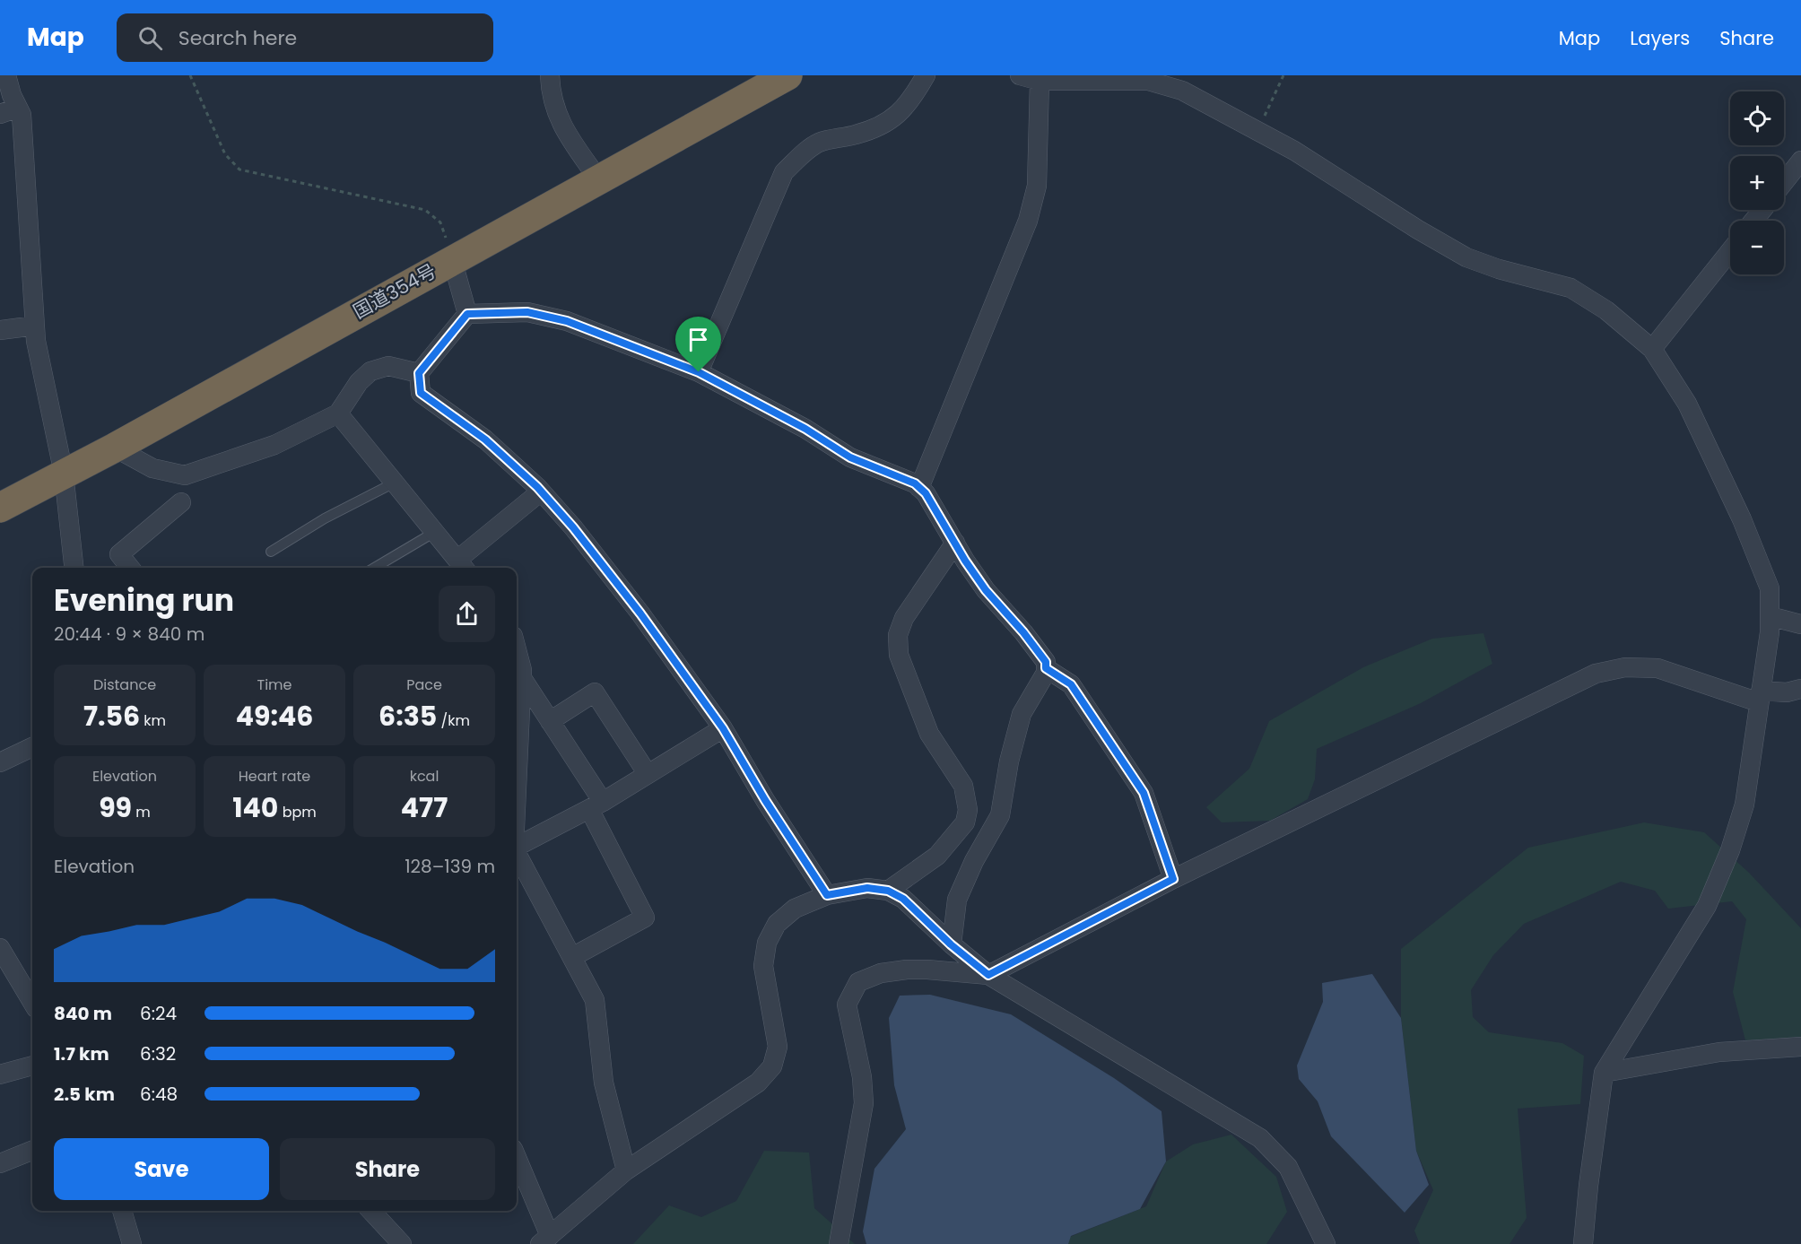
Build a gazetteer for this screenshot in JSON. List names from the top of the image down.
{
  "streets": {
    "highway": ["国道354号"]
  },
  "page": {
    "header": "Map",
    "search": "Search here",
    "nav": ["Map", "Layers", "Share"],
    "map_buttons": ["+", "−"],
    "heading": ["Evening run", "20:44 · 9 × 840 m"],
    "stats": [
      ["Distance", "7.56 km"],
      ["Time", "49:46"],
      ["Pace", "6:35 /km"],
      ["Elevation", "99 m"],
      ["Heart rate", "140 bpm"],
      ["kcal", "477"]
    ],
    "chart": ["Elevation", "128–139 m"],
    "list": [
      {
        "name": "840 m",
        "note": "6:24"
      },
      {
        "name": "1.7 km",
        "note": "6:32"
      },
      {
        "name": "2.5 km",
        "note": "6:48"
      }
    ],
    "buttons": ["Save", "Share"]
  }
}
